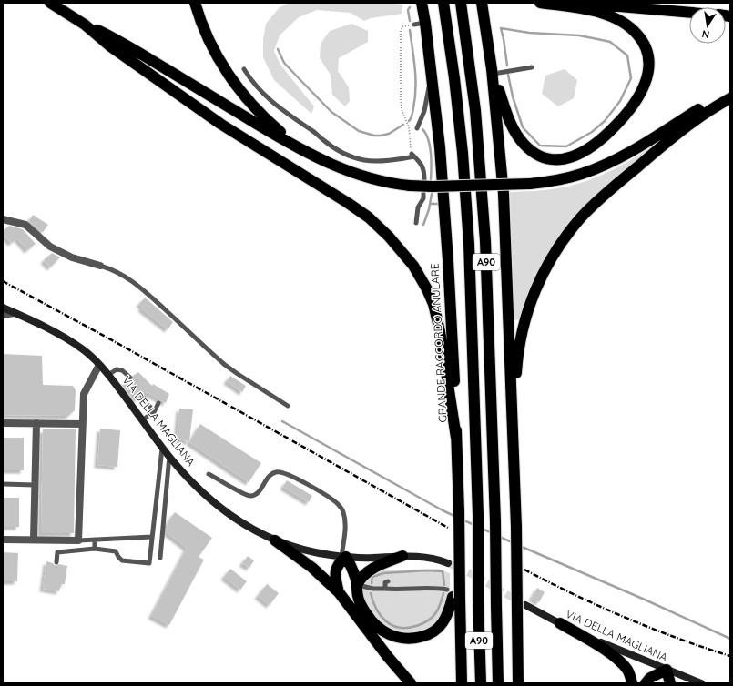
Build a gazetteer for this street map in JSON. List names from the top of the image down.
{
  "streets": {
    "highway": ["A90", "GRANDE RACCORDO ANULARE"],
    "main road": ["VIA DELLA MAGLIANA"]
  },
  "north": "bottom"
}
